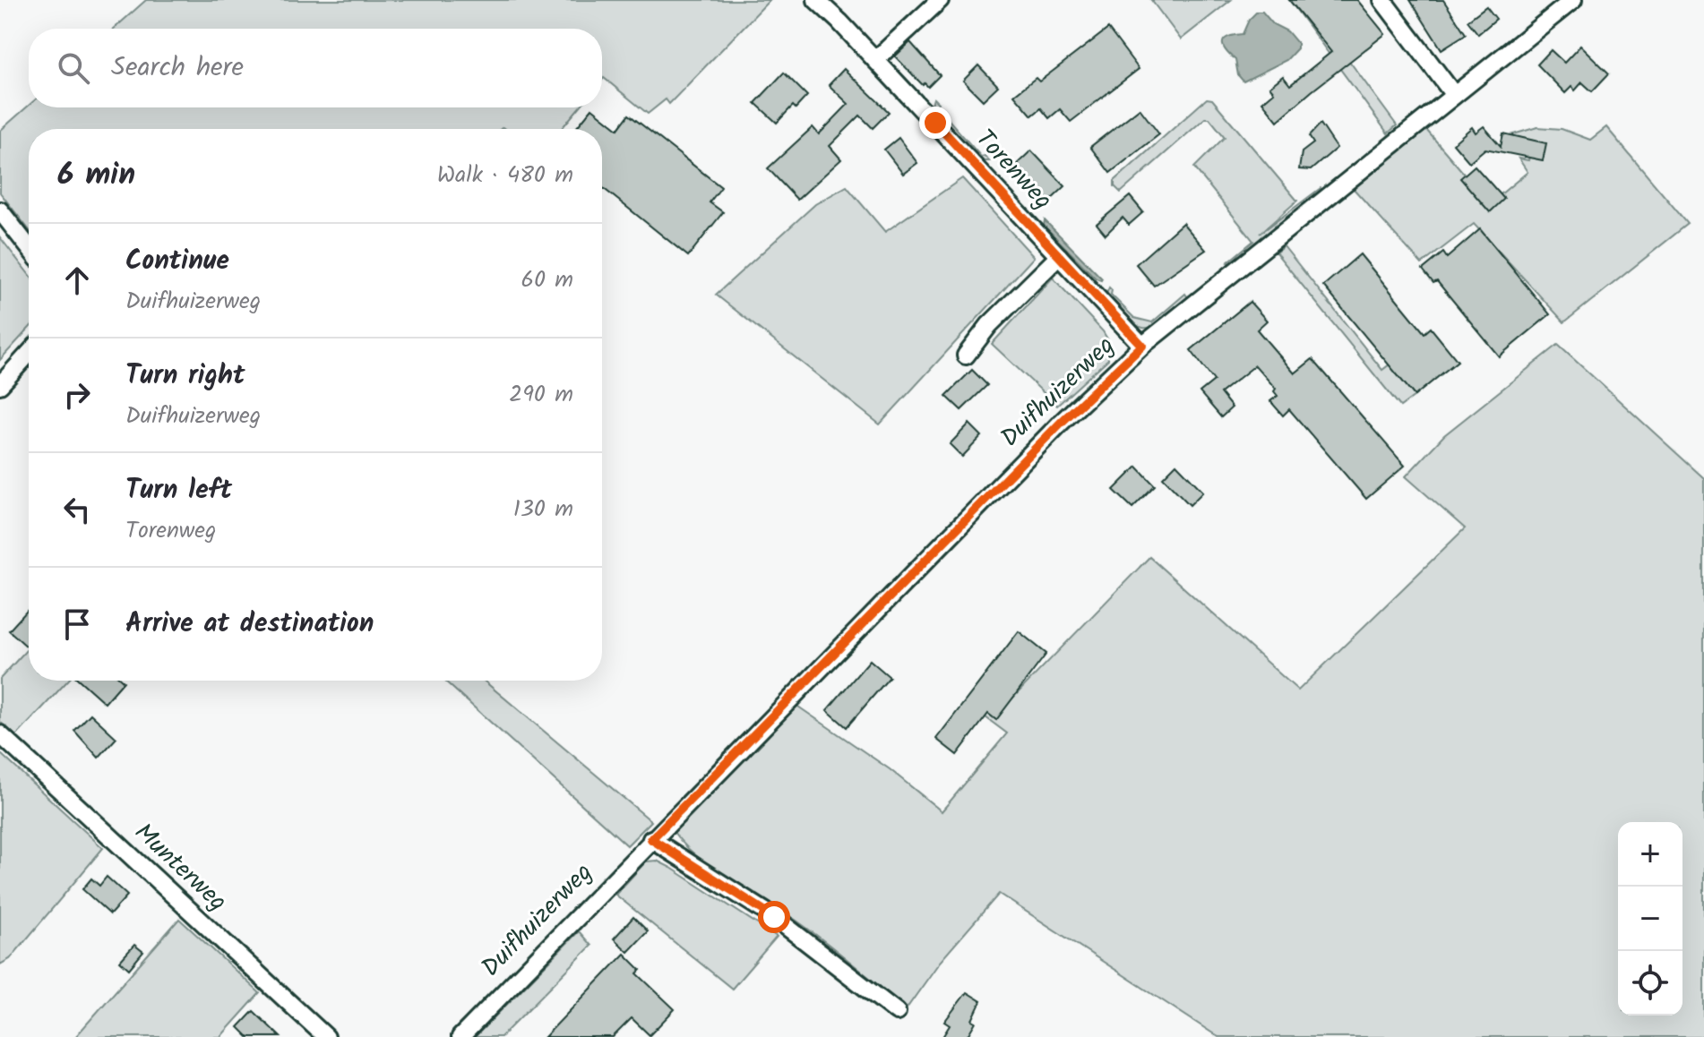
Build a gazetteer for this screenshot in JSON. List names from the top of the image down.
{
  "streets": {
    "street": ["Torenweg", "Duifhuizerweg", "Munterweg"]
  },
  "crossings": [
    ["Torenweg", "Duifhuizerweg"]
  ],
  "page": {
    "search": "Search here",
    "heading": ["6 min", "Walk · 480 m"],
    "list": [
      ["Continue", "Duifhuizerweg", "60 m"],
      ["Turn right", "Duifhuizerweg", "290 m"],
      ["Turn left", "Torenweg", "130 m"],
      "Arrive at destination"
    ],
    "map_buttons": ["+", "−"]
  }
}
